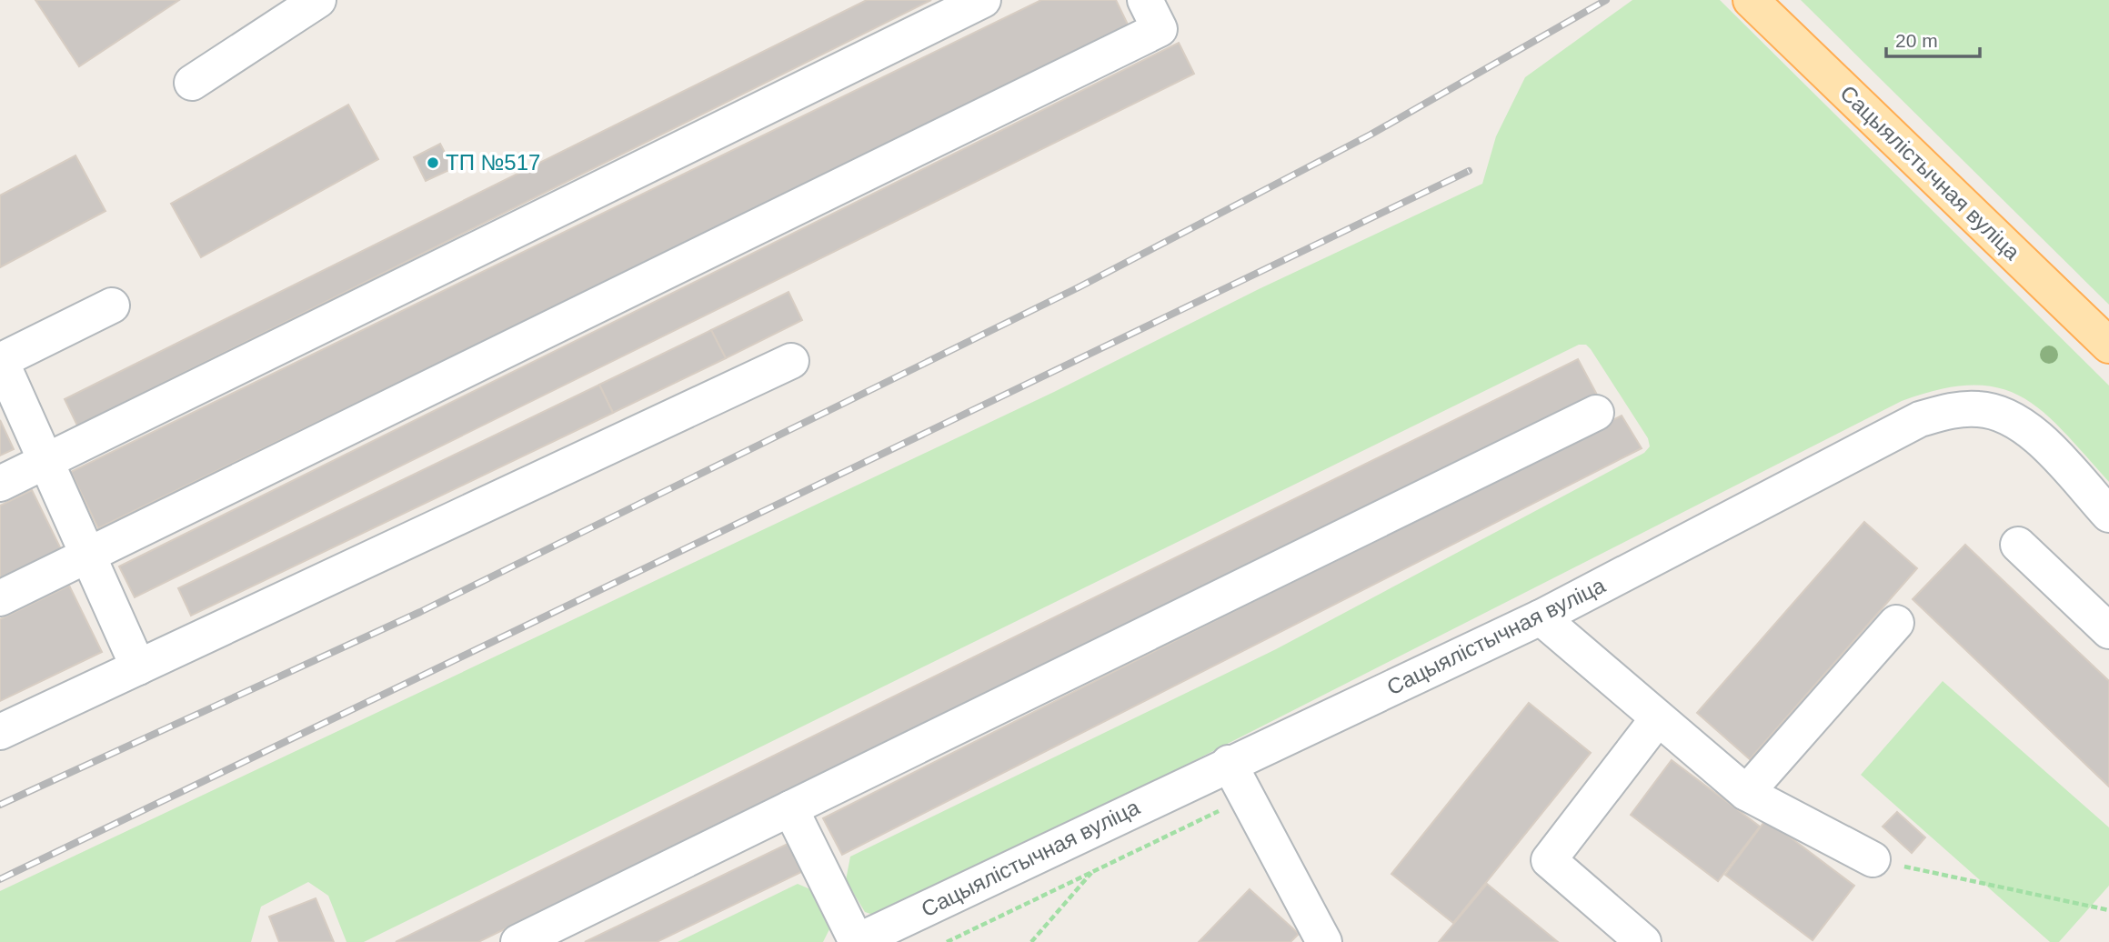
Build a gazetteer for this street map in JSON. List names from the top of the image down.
{
  "streets": {
    "main road": ["Сацыялістычная вуліца"]
  },
  "places": ["ТП №517"],
  "scale_bar": "20 m"
}
